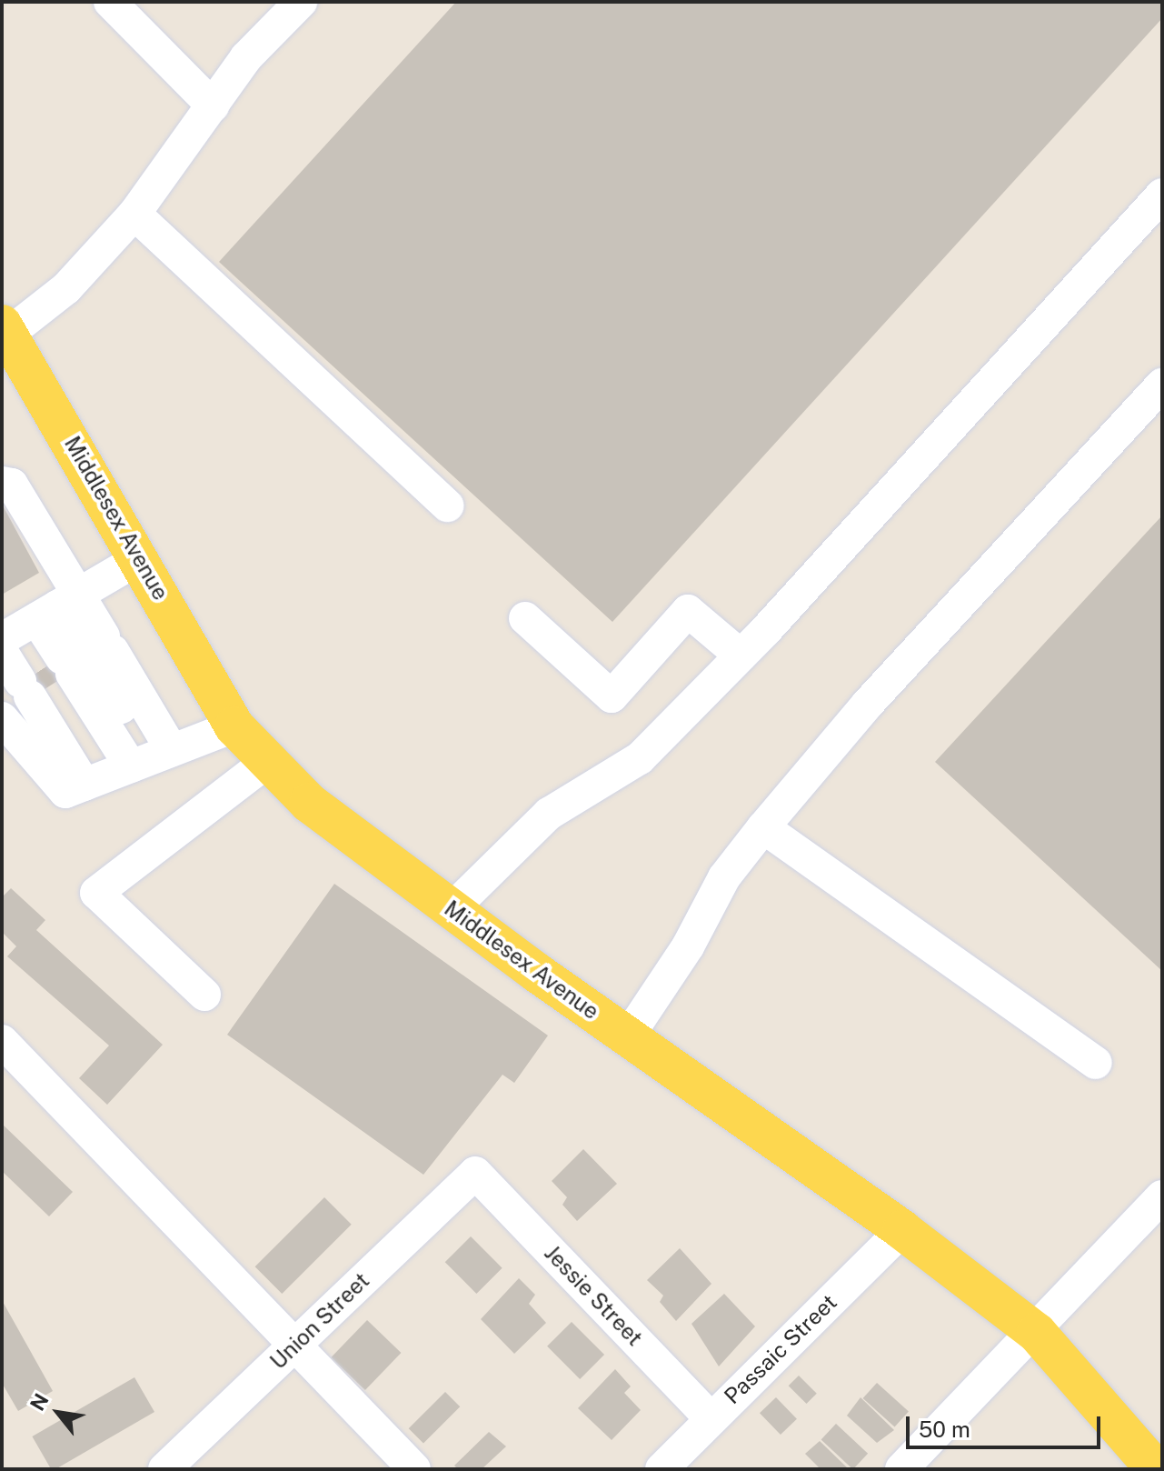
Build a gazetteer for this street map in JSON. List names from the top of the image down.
{
  "streets": {
    "main road": ["Middlesex Avenue"],
    "street": ["Jessie Street", "Union Street", "Passaic Street"]
  },
  "crossings": [
    ["Middlesex Avenue", "Passaic Street"],
    ["Jessie Street", "Union Street"],
    ["Jessie Street", "Passaic Street"]
  ],
  "scale_bar": "50 m",
  "north": "top left"
}
